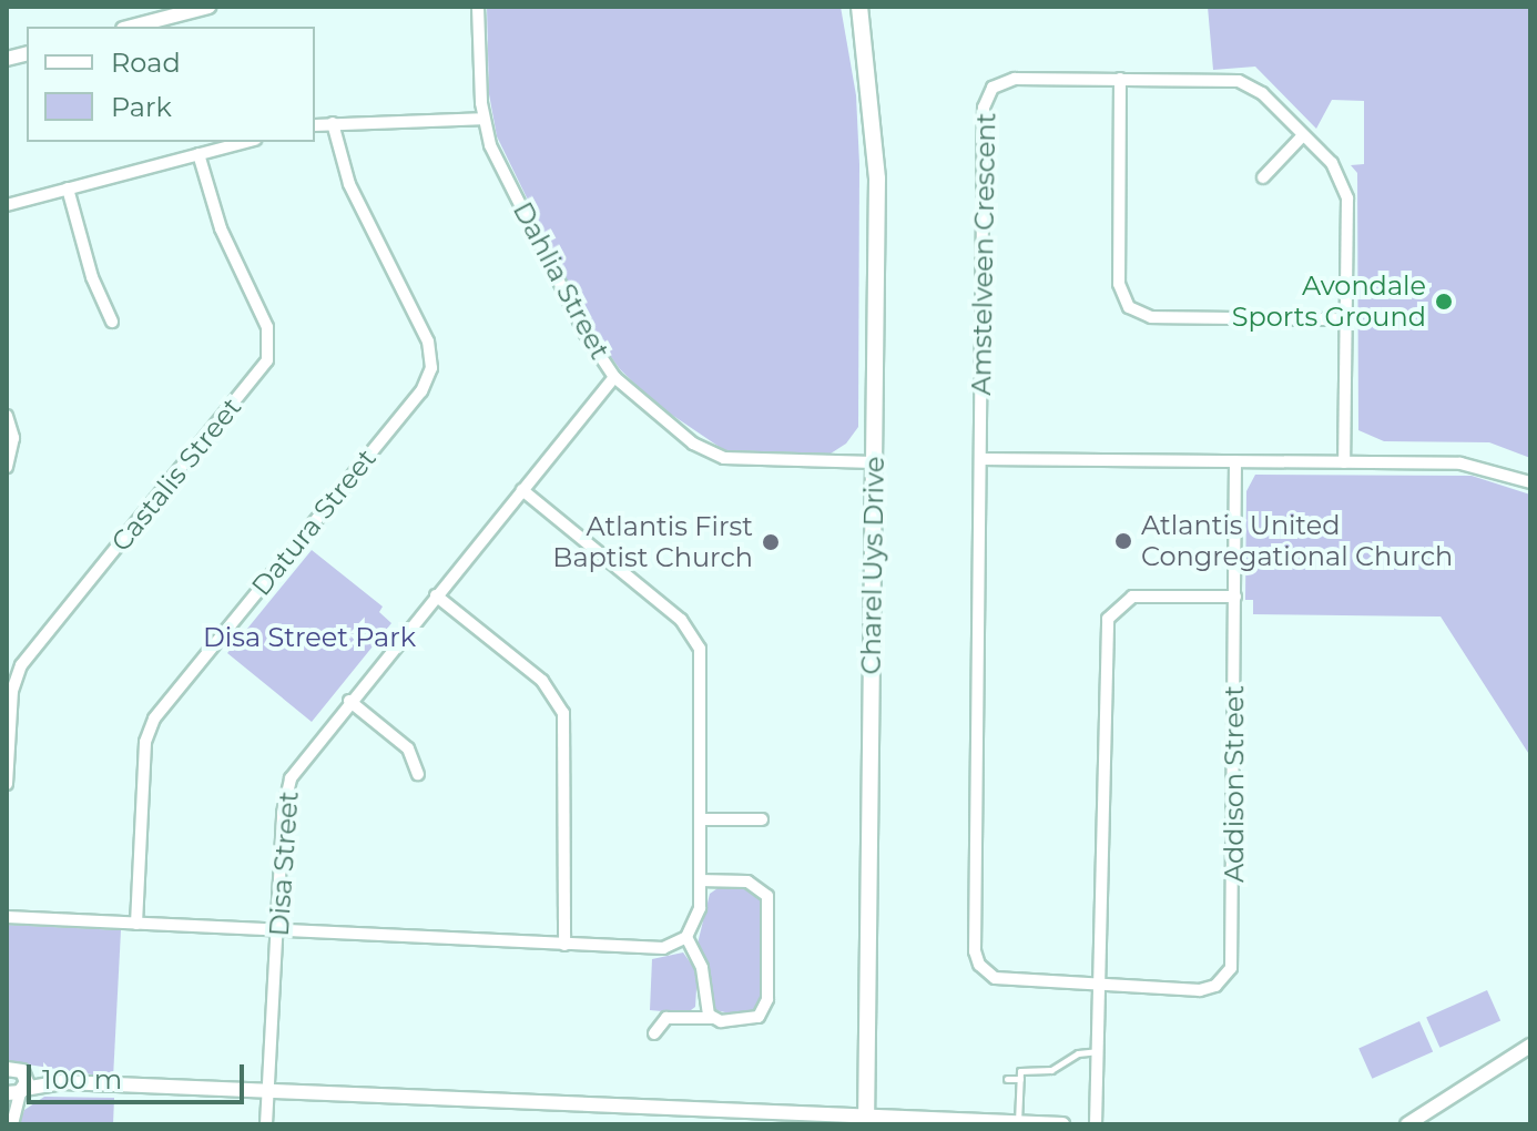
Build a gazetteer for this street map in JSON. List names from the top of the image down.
{
  "streets": {
    "main road": ["Charel Uys Drive"],
    "street": [
      "Amstelveen Crescent",
      "Dahlia Street",
      "Castalis Street",
      "Datura Street",
      "Addison Street",
      "Disa Street"
    ]
  },
  "crossings": [
    ["Dahlia Street", "Charel Uys Drive"],
    ["Dahlia Street", "Disa Street"]
  ],
  "parks": ["Disa Street Park"],
  "places": ["Avondale Sports Ground", "Atlantis United Congregational Church", "Atlantis First Baptist Church"],
  "legend": ["Road", "Park"],
  "scale_bar": "100 m"
}
